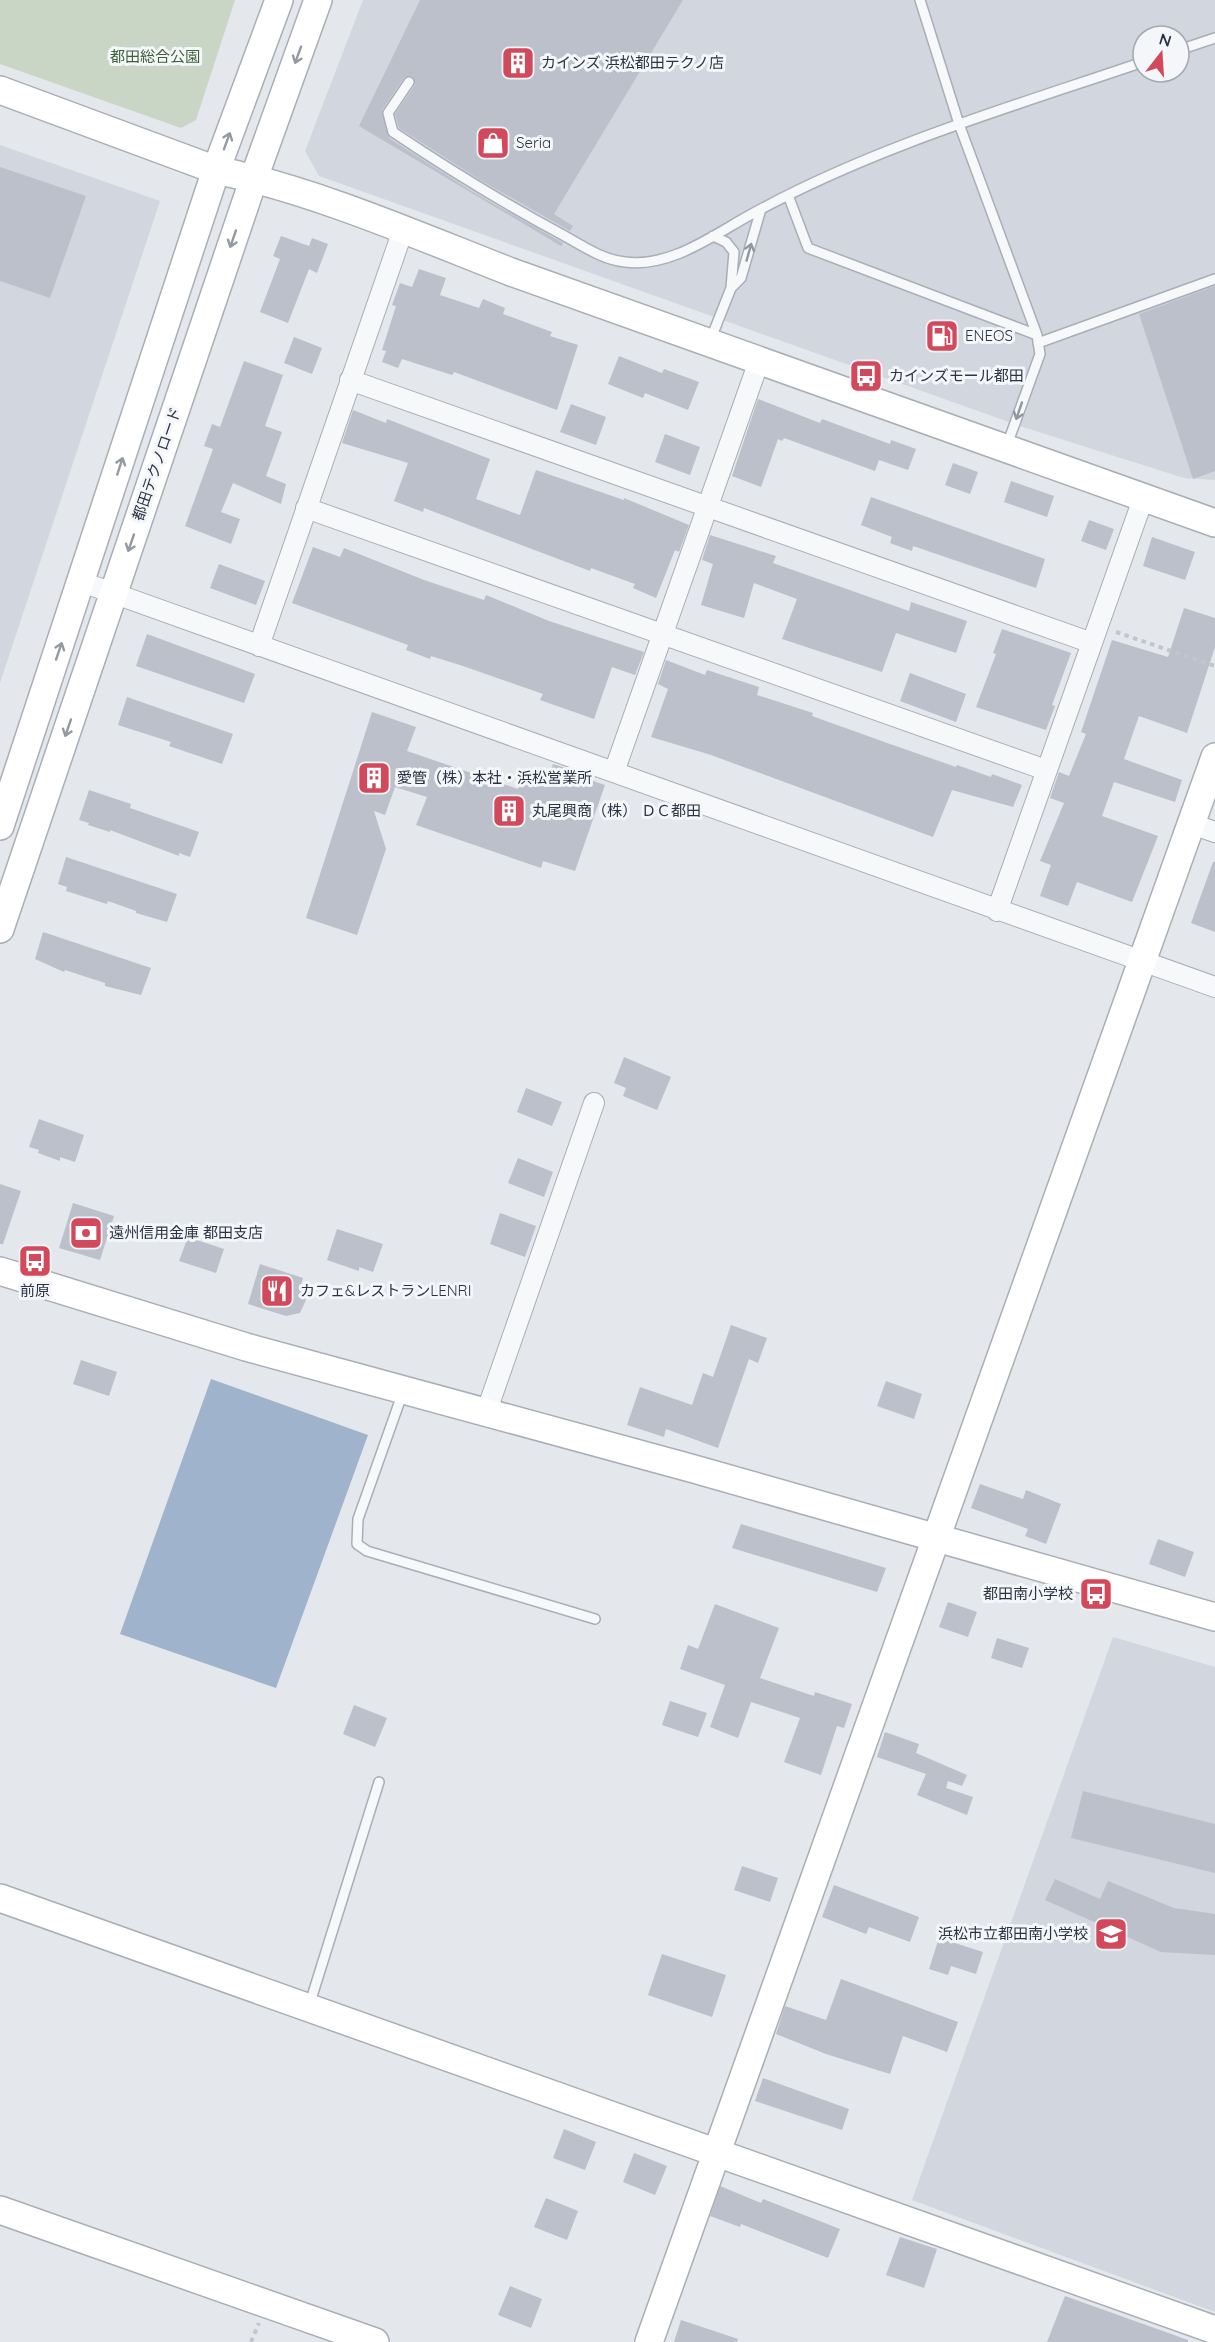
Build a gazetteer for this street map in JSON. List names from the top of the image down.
{
  "streets": {
    "street": ["都田テクノロード"]
  },
  "parks": ["都田総合公園"],
  "places": {
    "building": ["カインズ 浜松都田テクノ店", "愛管（株）本社・浜松営業所", "丸尾興商（株） ＤＣ都田"],
    "shop": ["Seria"],
    "fuel station": ["ENEOS"],
    "bus stop": ["カインズモール都田", "前原", "都田南小学校"],
    "bank": ["遠州信用金庫 都田支店"],
    "restaurant": ["カフェ&レストランLENRI"],
    "school or university": ["浜松市立都田南小学校"]
  },
  "north": "top"
}
